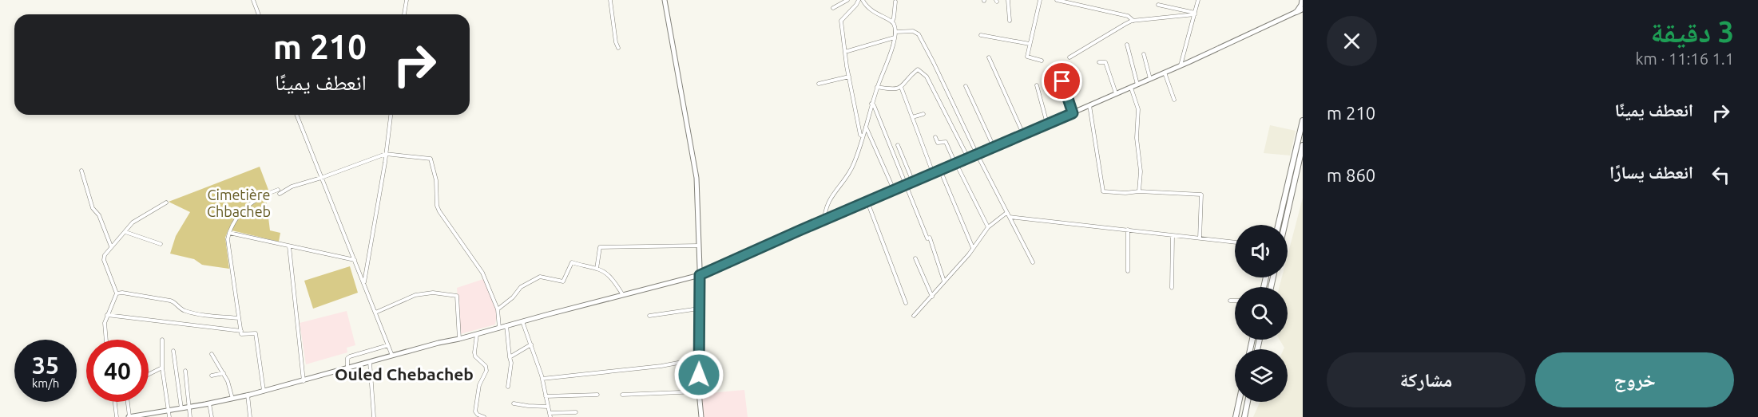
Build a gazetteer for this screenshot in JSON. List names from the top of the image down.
{
  "districts": ["Ouled Chebacheb"],
  "parks": ["Cimetière Chbacheb"],
  "page": {
    "heading": ["3 دقيقة", "1.1 km · 11:16"],
    "turn": ["210 m", "انعطف يمينًا"],
    "list": [
      {
        "name": "انعطف يمينًا",
        "value": "210 m"
      },
      {
        "name": "انعطف يسارًا",
        "value": "860 m"
      }
    ],
    "speed": "35 km/h",
    "limit": "40",
    "buttons": ["خروج", "مشاركة"]
  }
}
